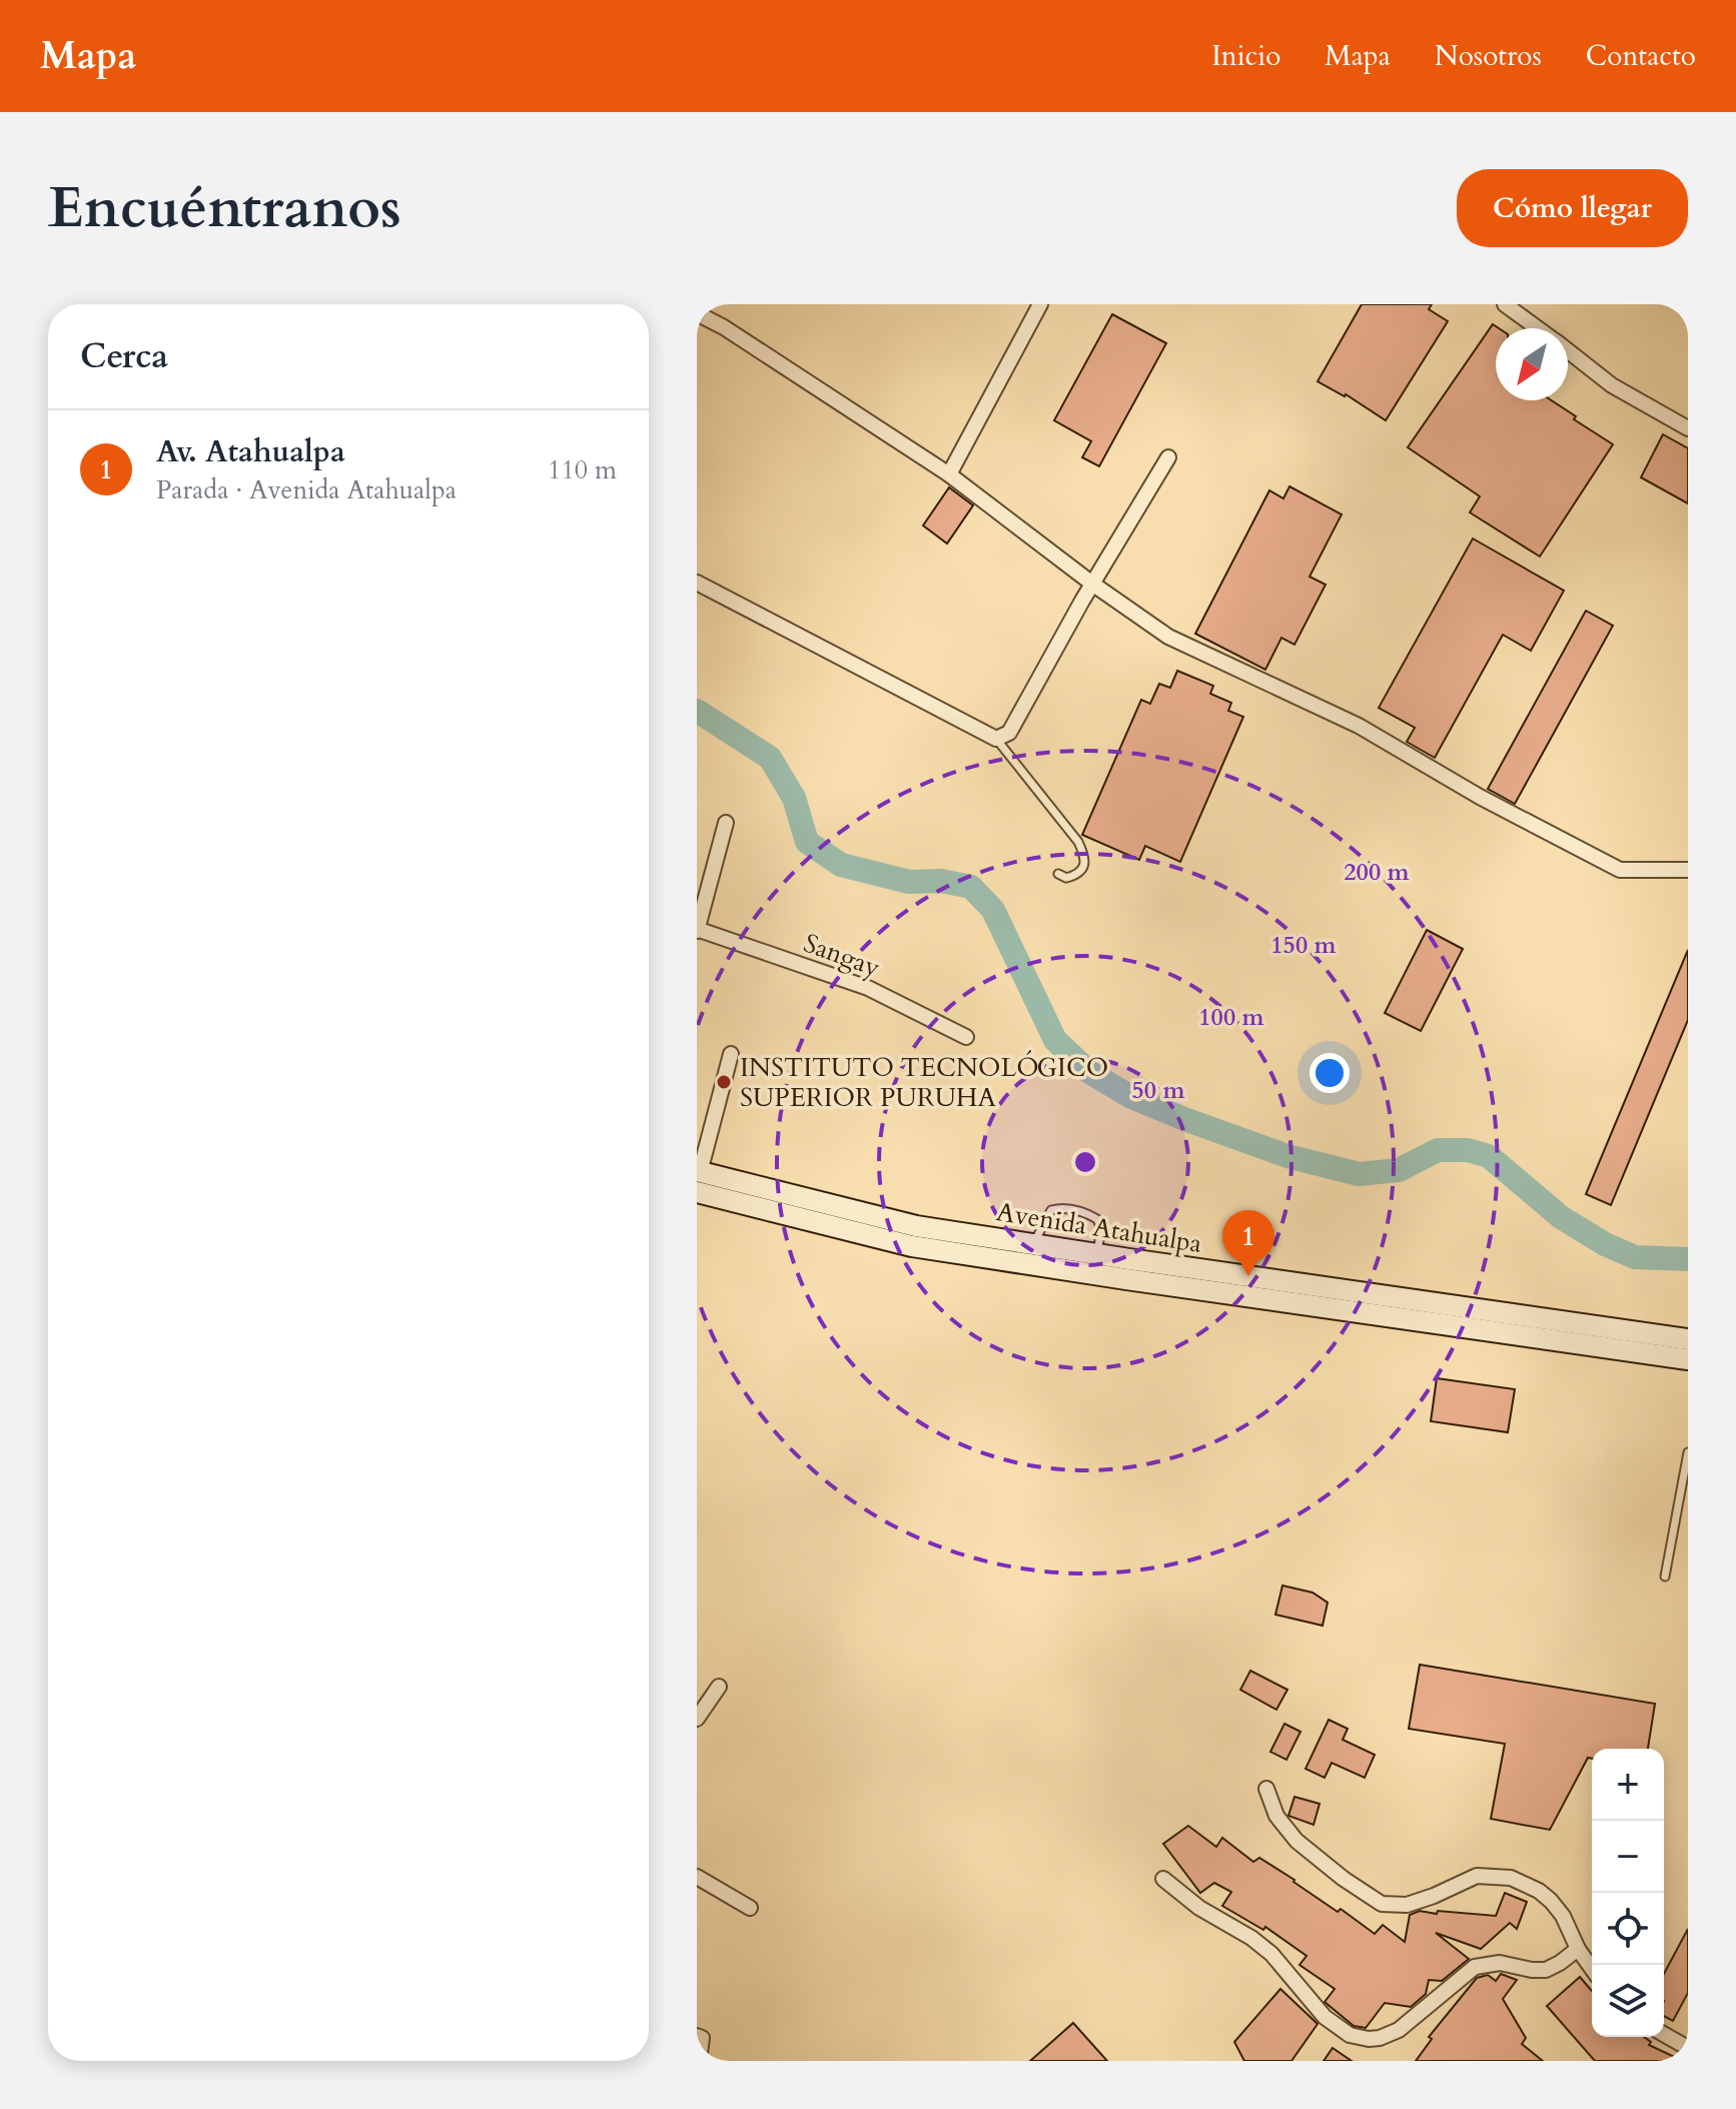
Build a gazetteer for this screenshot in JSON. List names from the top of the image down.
{
  "streets": {
    "main road": ["Avenida Atahualpa"],
    "street": ["Sangay"]
  },
  "places": ["INSTITUTO TECNOLÓGICO SUPERIOR PURUHA"],
  "north": "bottom left",
  "page": {
    "header": "Mapa",
    "nav": [
      "Inicio",
      "Mapa",
      "Nosotros",
      "Contacto"
    ],
    "buttons": "Cómo llegar",
    "title": "Encuéntranos",
    "heading": "Cerca",
    "list": [
      {
        "mark": "1",
        "name": "Av. Atahualpa",
        "note": "Parada · Avenida Atahualpa",
        "value": "110 m"
      }
    ],
    "pins": "1",
    "map_buttons": ["+", "−"]
  },
  "rings": [
    "200 m",
    "150 m",
    "100 m",
    "50 m"
  ]
}
